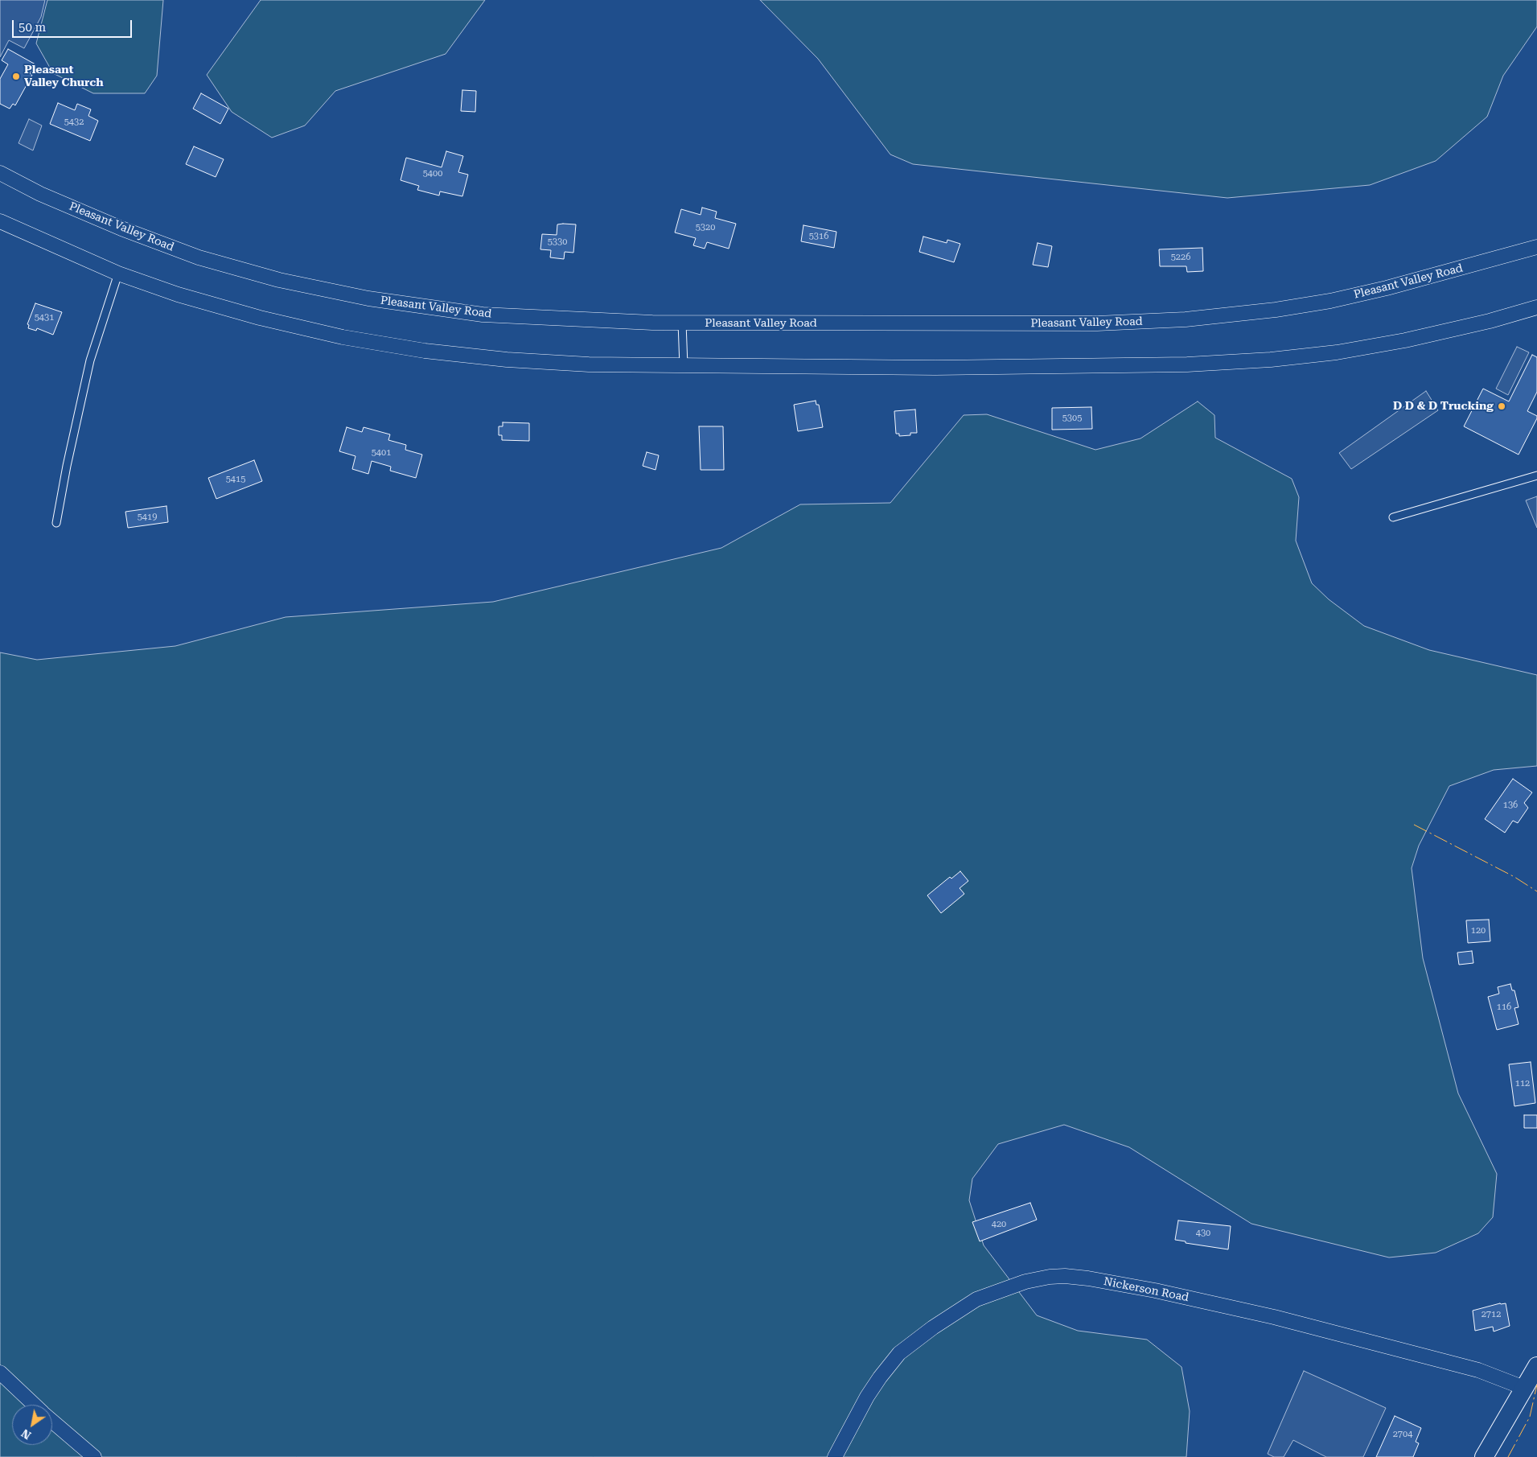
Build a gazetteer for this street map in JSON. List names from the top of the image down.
{
  "streets": {
    "street": ["Pleasant Valley Road", "Nickerson Road"]
  },
  "places": ["Pleasant Valley Church", "D D & D Trucking"],
  "house_numbers": [
    "5432",
    "5400",
    "5320",
    "5316",
    "5330",
    "5226",
    "5431",
    "5305",
    "5401",
    "5415",
    "5419",
    "136",
    "120",
    "116",
    "112",
    "420",
    "430",
    "2712",
    "2704"
  ],
  "scale_bar": "50 m",
  "north": "bottom left"
}
